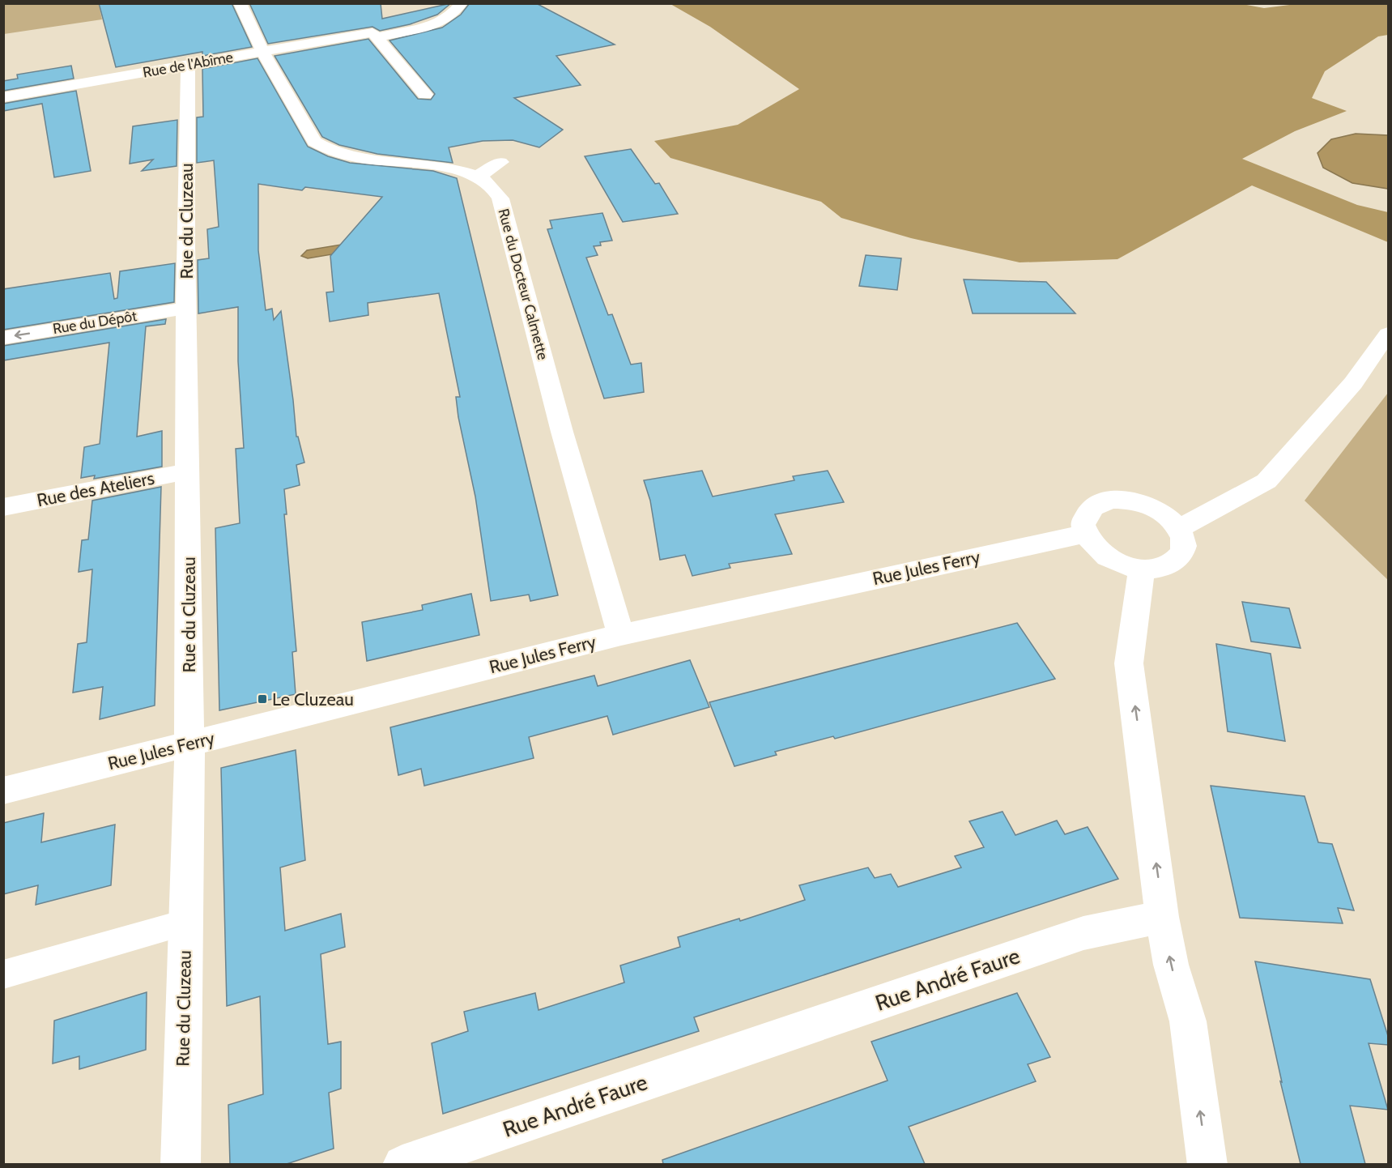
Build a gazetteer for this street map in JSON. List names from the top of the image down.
{
  "streets": {
    "street": [
      "Rue de l'Abîme",
      "Rue du Cluzeau",
      "Rue du Docteur Calmette",
      "Rue du Dépôt",
      "Rue des Ateliers",
      "Rue Jules Ferry",
      "Rue André Faure"
    ]
  },
  "crossings": [
    ["Rue de l'Abîme", "Rue du Cluzeau"],
    ["Rue de l'Abîme", "Rue du Docteur Calmette"],
    ["Rue du Cluzeau", "Rue du Dépôt"],
    ["Rue du Cluzeau", "Rue des Ateliers"],
    ["Rue du Cluzeau", "Rue Jules Ferry"],
    ["Rue du Docteur Calmette", "Rue Jules Ferry"]
  ],
  "one_way": ["Rue du Dépôt"],
  "places": {
    "transit": ["Le Cluzeau"]
  }
}
